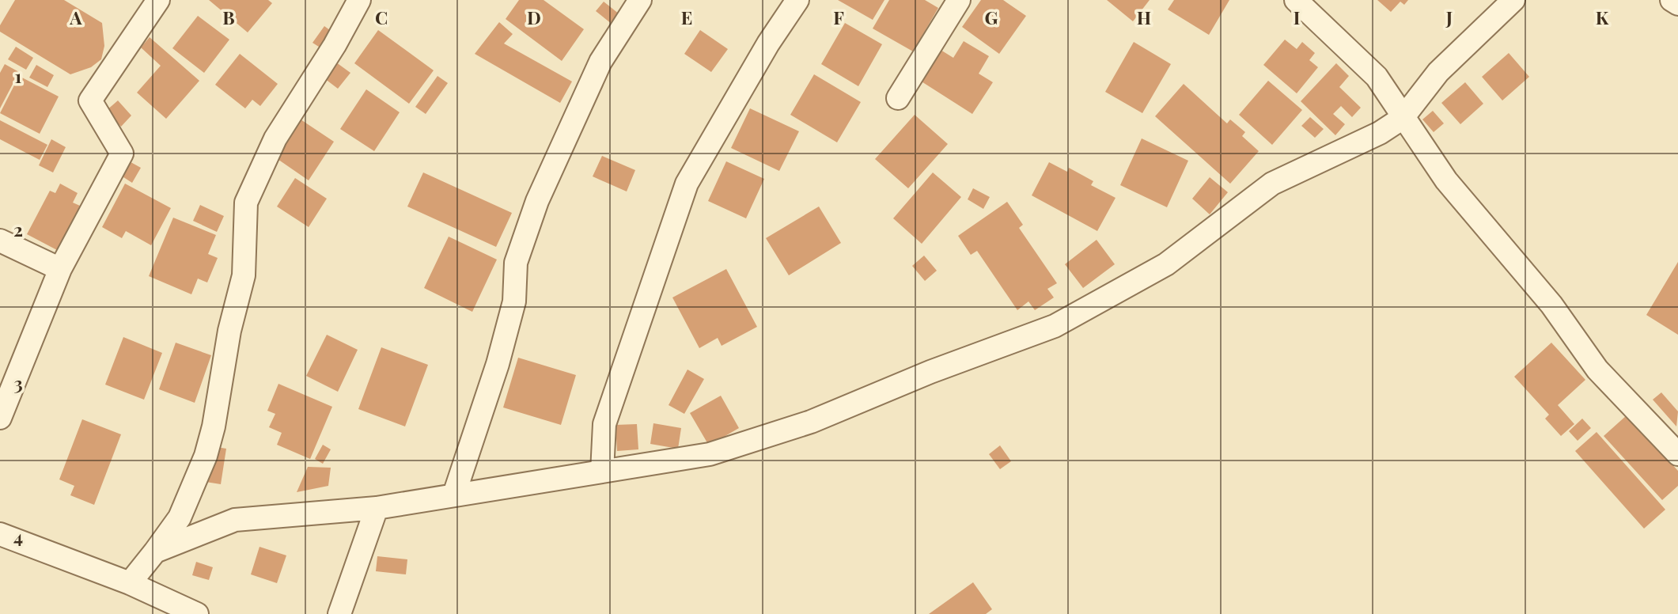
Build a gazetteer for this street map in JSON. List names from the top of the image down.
{
  "grid": {
    "columns": [
      "A",
      "B",
      "C",
      "D",
      "E",
      "F",
      "G",
      "H",
      "I",
      "J",
      "K"
    ],
    "rows": [
      "1",
      "2",
      "3",
      "4"
    ]
  }
}
